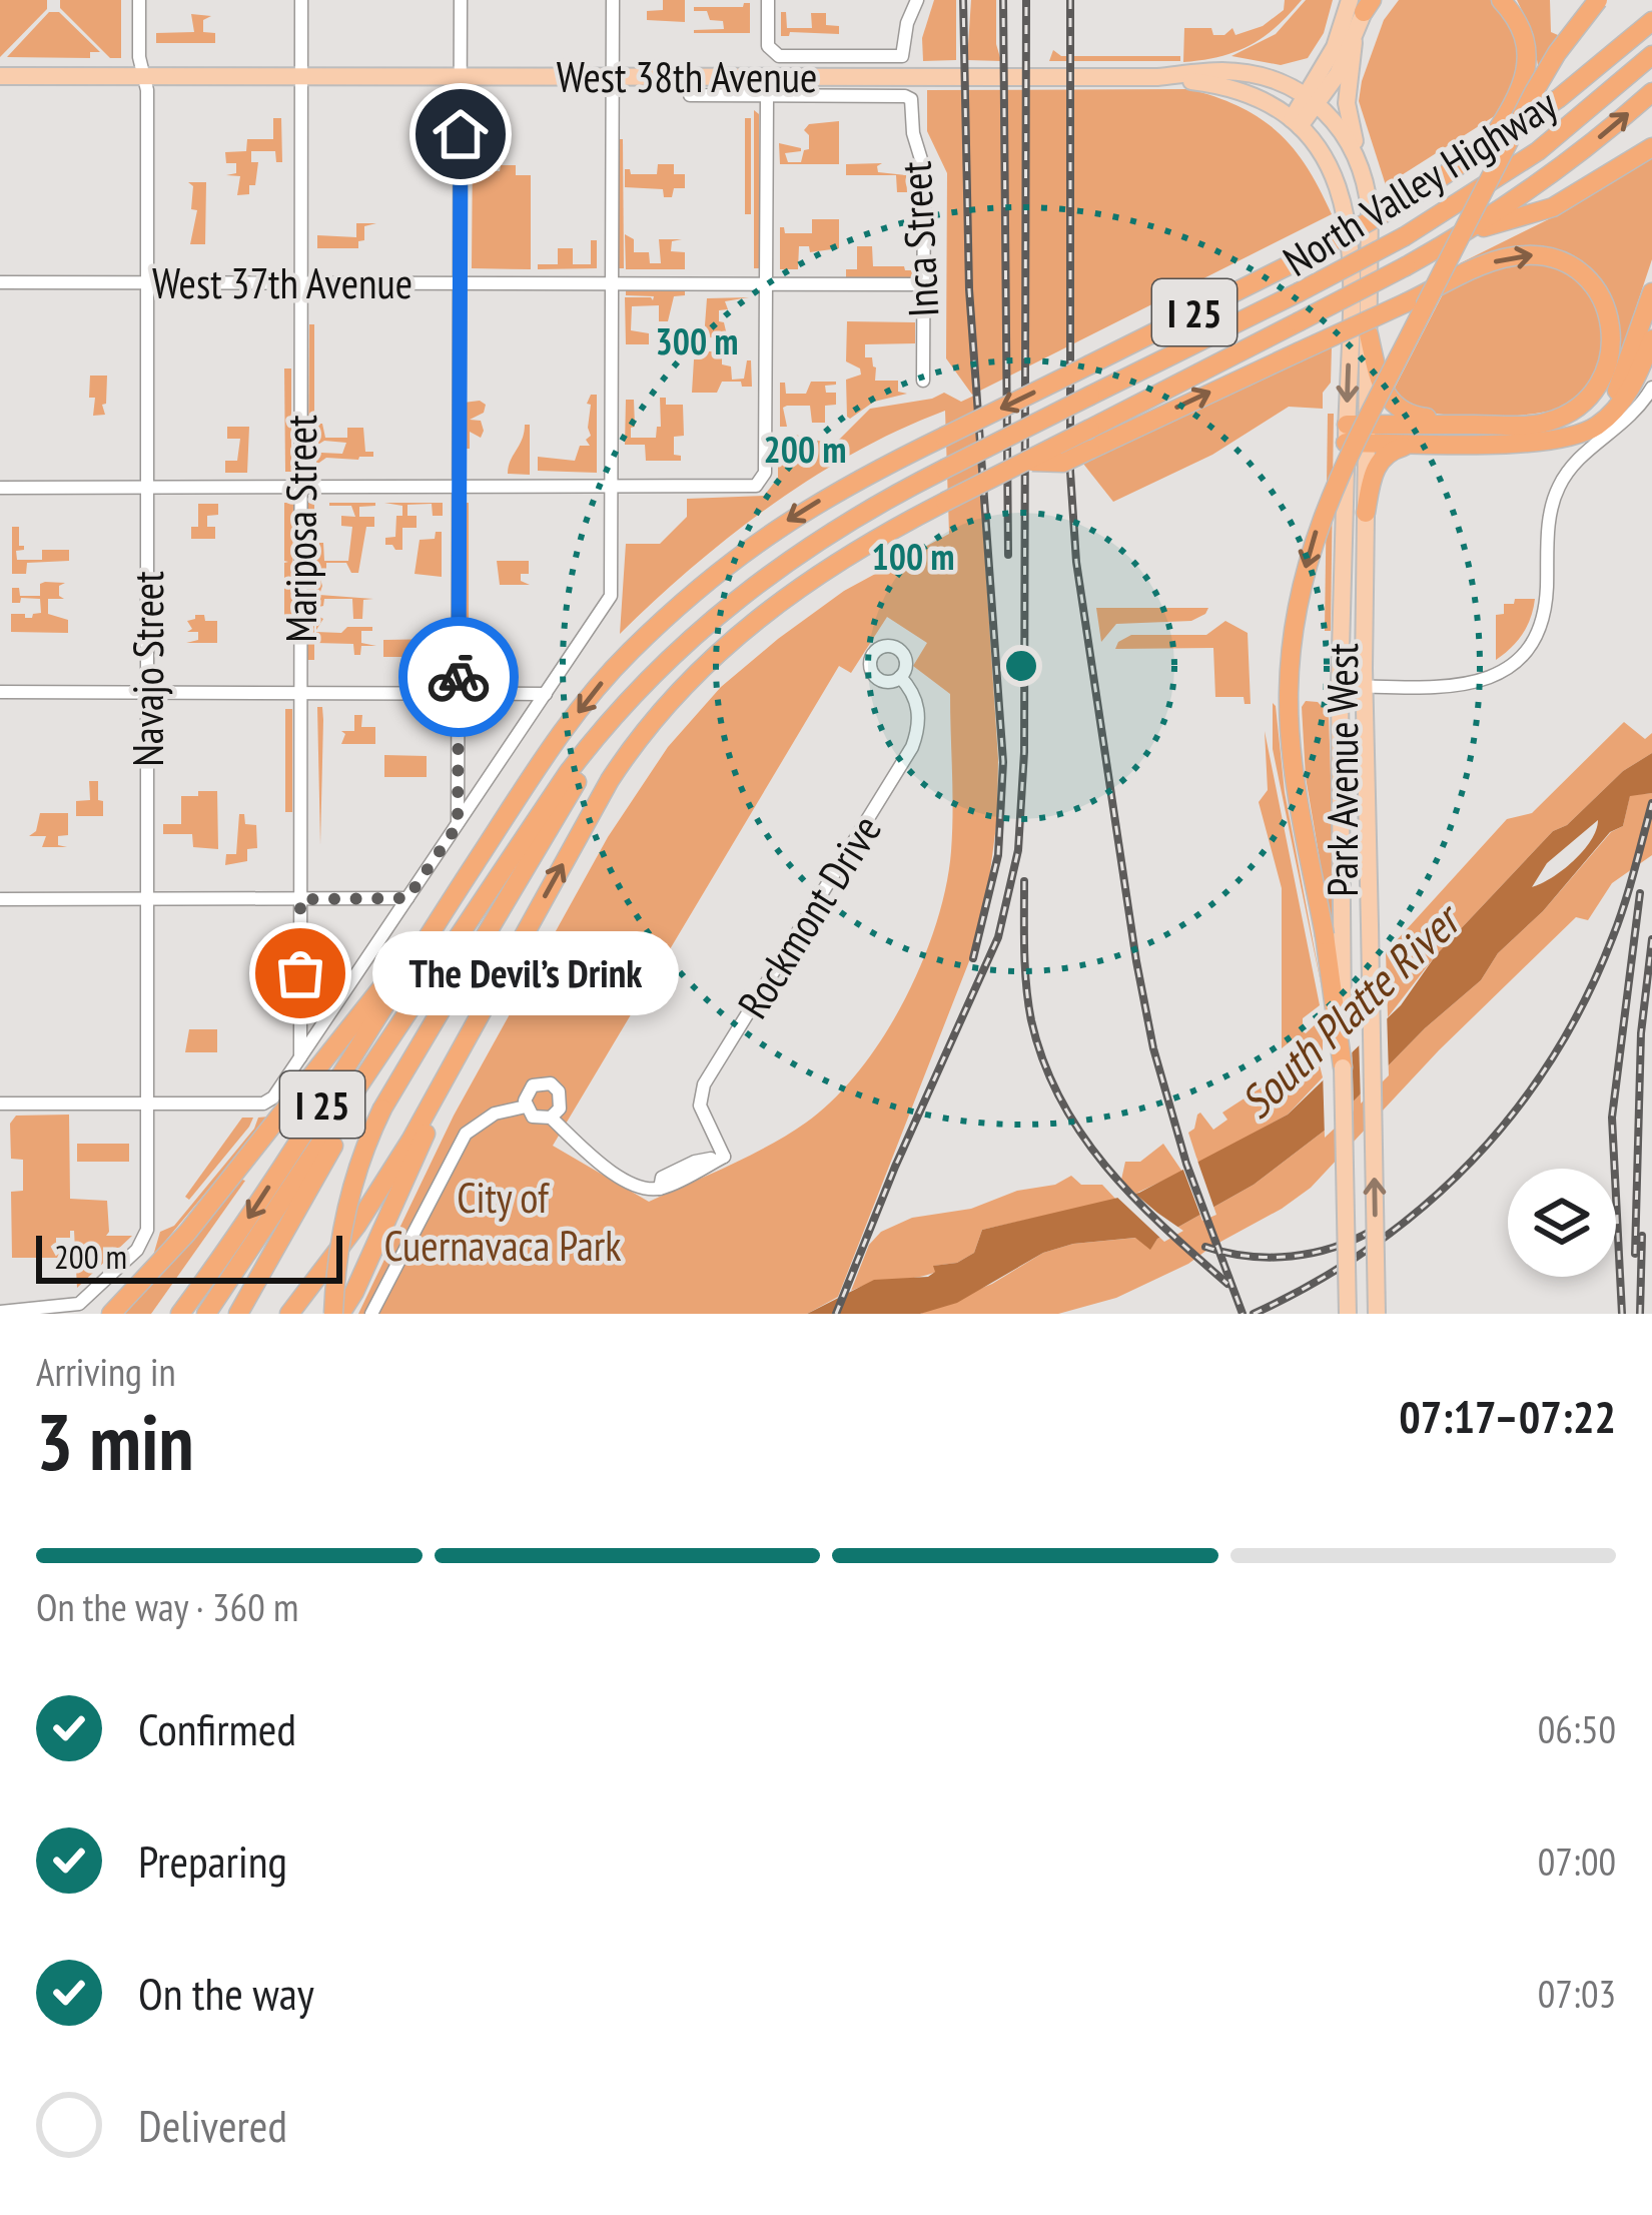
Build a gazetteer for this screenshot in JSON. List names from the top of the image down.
{
  "streets": {
    "highway": ["North Valley Highway", "I 25"],
    "main road": ["West 38th Avenue", "Park Avenue West"],
    "street": [
      "Inca Street",
      "West 37th Avenue",
      "Mariposa Street",
      "Navajo Street",
      "Rockmont Drive"
    ]
  },
  "crossings": [
    ["West 38th Avenue", "Inca Street"],
    ["West 38th Avenue", "Mariposa Street"],
    ["West 38th Avenue", "Navajo Street"],
    ["Inca Street", "West 37th Avenue"],
    ["West 37th Avenue", "Mariposa Street"],
    ["West 37th Avenue", "Navajo Street"]
  ],
  "water": ["South Platte River"],
  "parks": ["City of Cuernavaca Park"],
  "places": ["The Devil’s Drink"],
  "scale_bar": "200 m",
  "page": {
    "bubble": "The Devil’s Drink",
    "scale": "200 m",
    "heading": ["3 min", "Arriving in", "07:17–07:22"],
    "bar": "On the way · 360 m",
    "list": [
      ["Confirmed", "06:50"],
      ["Preparing", "07:00"],
      ["On the way", "07:03"],
      "Delivered"
    ]
  },
  "rings": ["300 m", "200 m", "100 m"]
}
